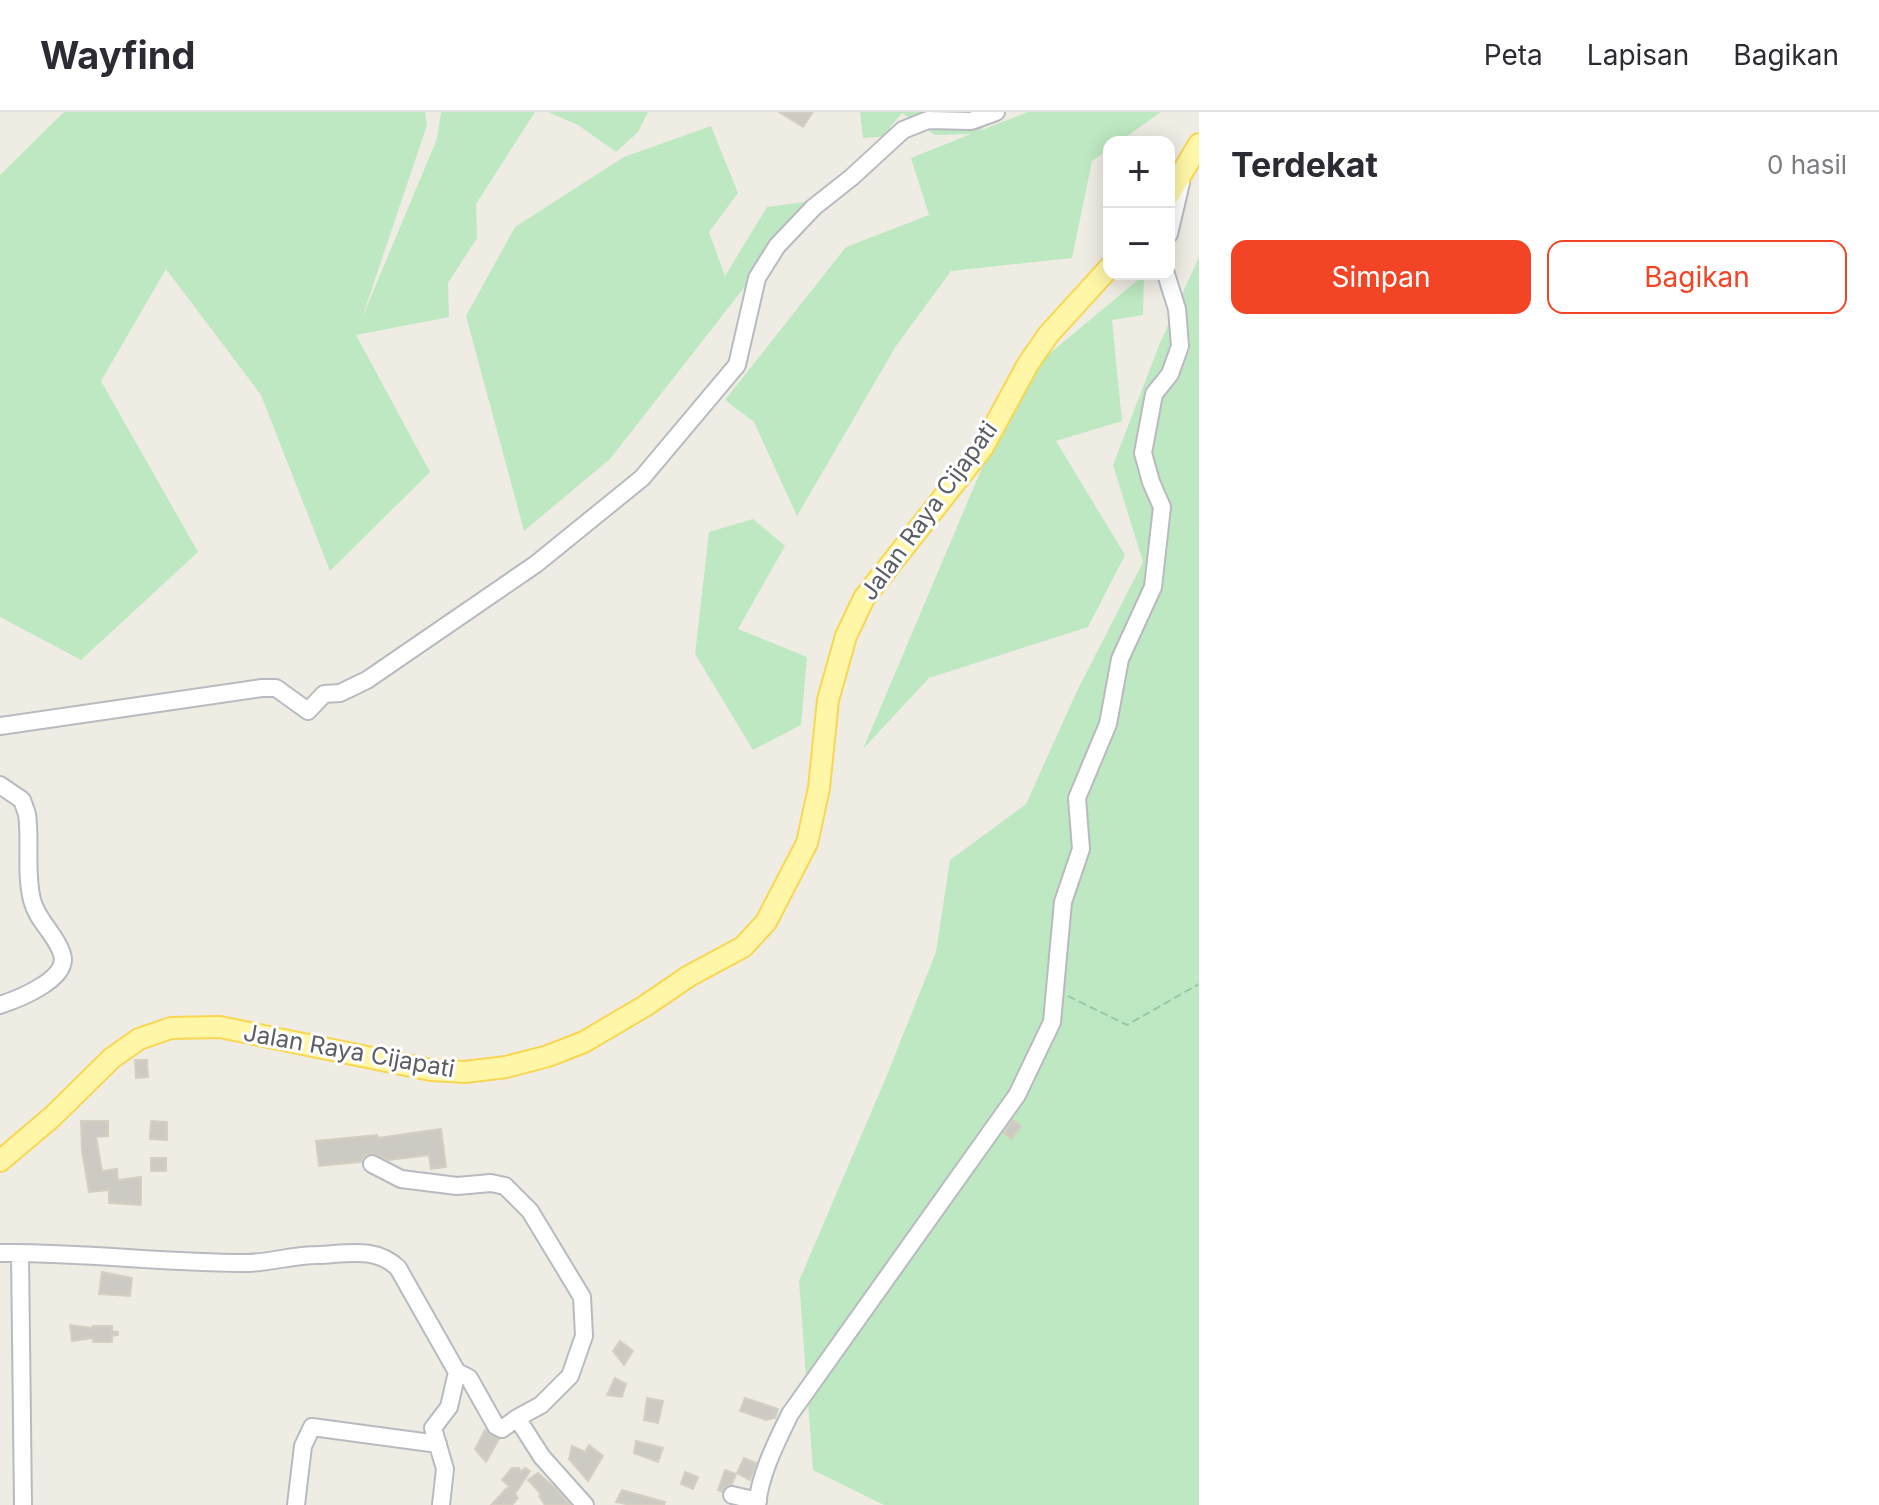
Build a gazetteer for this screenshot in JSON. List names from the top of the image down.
{
  "streets": {
    "main road": ["Jalan Raya Cijapati"]
  },
  "page": {
    "header": "Wayfind",
    "nav": ["Peta", "Lapisan", "Bagikan"],
    "heading": ["Terdekat", "0 hasil"],
    "map_buttons": ["+", "−"],
    "buttons": ["Simpan", "Bagikan"]
  }
}
